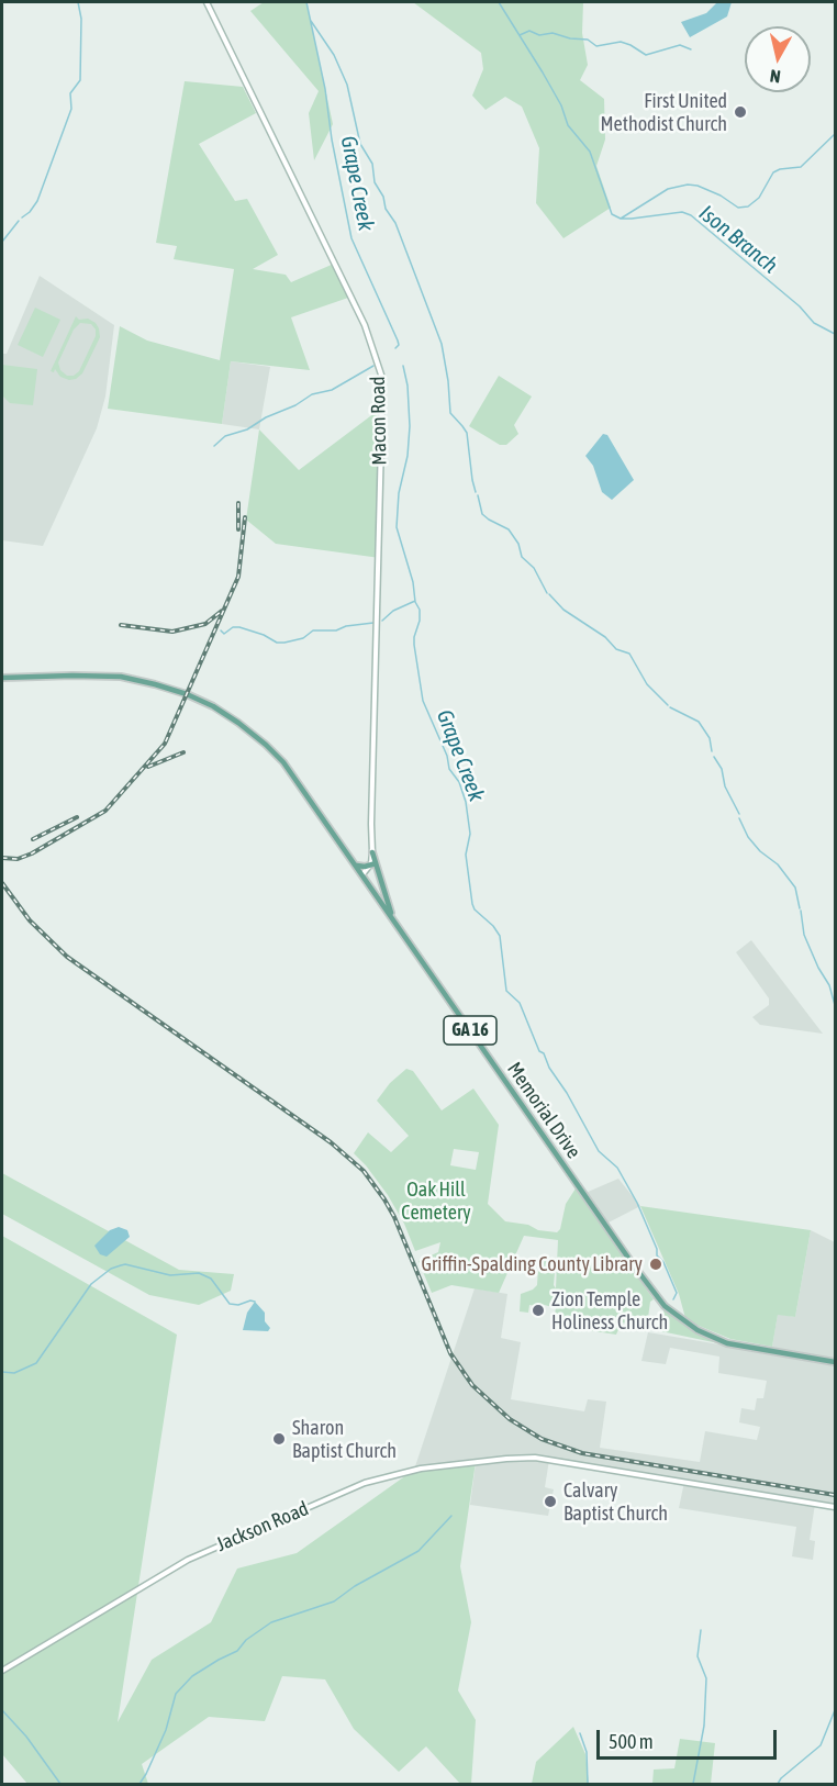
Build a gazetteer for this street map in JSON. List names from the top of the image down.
{
  "streets": {
    "main road": [
      "Macon Road",
      "GA 16",
      "Memorial Drive",
      "Jackson Road"
    ]
  },
  "crossings": [
    ["GA 16", "Memorial Drive"]
  ],
  "water": ["Grape Creek", "Ison Branch"],
  "parks": ["Oak Hill Cemetery"],
  "places": [
    "First United Methodist Church",
    "Griffin-Spalding County Library",
    "Zion Temple Holiness Church",
    "Sharon Baptist Church",
    "Calvary Baptist Church"
  ],
  "scale_bar": "500 m",
  "north": "bottom"
}
